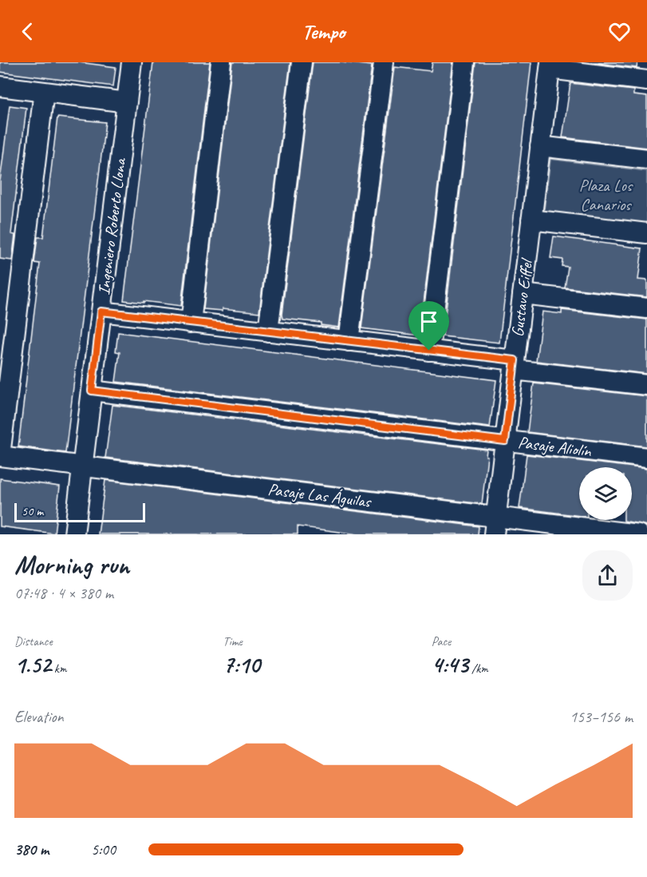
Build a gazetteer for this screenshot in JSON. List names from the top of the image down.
{
  "streets": {
    "street": [
      "Ingeniero Roberto Llona",
      "Gustavo Eiffel",
      "Pasaje Aliolín",
      "Pasaje Las Águilas"
    ]
  },
  "crossings": [
    ["Ingeniero Roberto Llona", "Pasaje Aliolín"],
    ["Ingeniero Roberto Llona", "Pasaje Las Águilas"],
    ["Gustavo Eiffel", "Pasaje Aliolín"],
    ["Gustavo Eiffel", "Pasaje Las Águilas"]
  ],
  "parks": ["Plaza Los Canarios"],
  "scale_bar": "50 m",
  "page": {
    "header": "Tempo",
    "scale": "50 m",
    "heading": ["Morning run", "07:48 · 4 × 380 m"],
    "stats": [
      ["Distance", "1.52 km"],
      ["Time", "7:10"],
      ["Pace", "4:43 /km"]
    ],
    "chart": ["Elevation", "153–156 m"],
    "list": [
      {
        "name": "380 m",
        "note": "5:00"
      }
    ]
  }
}
